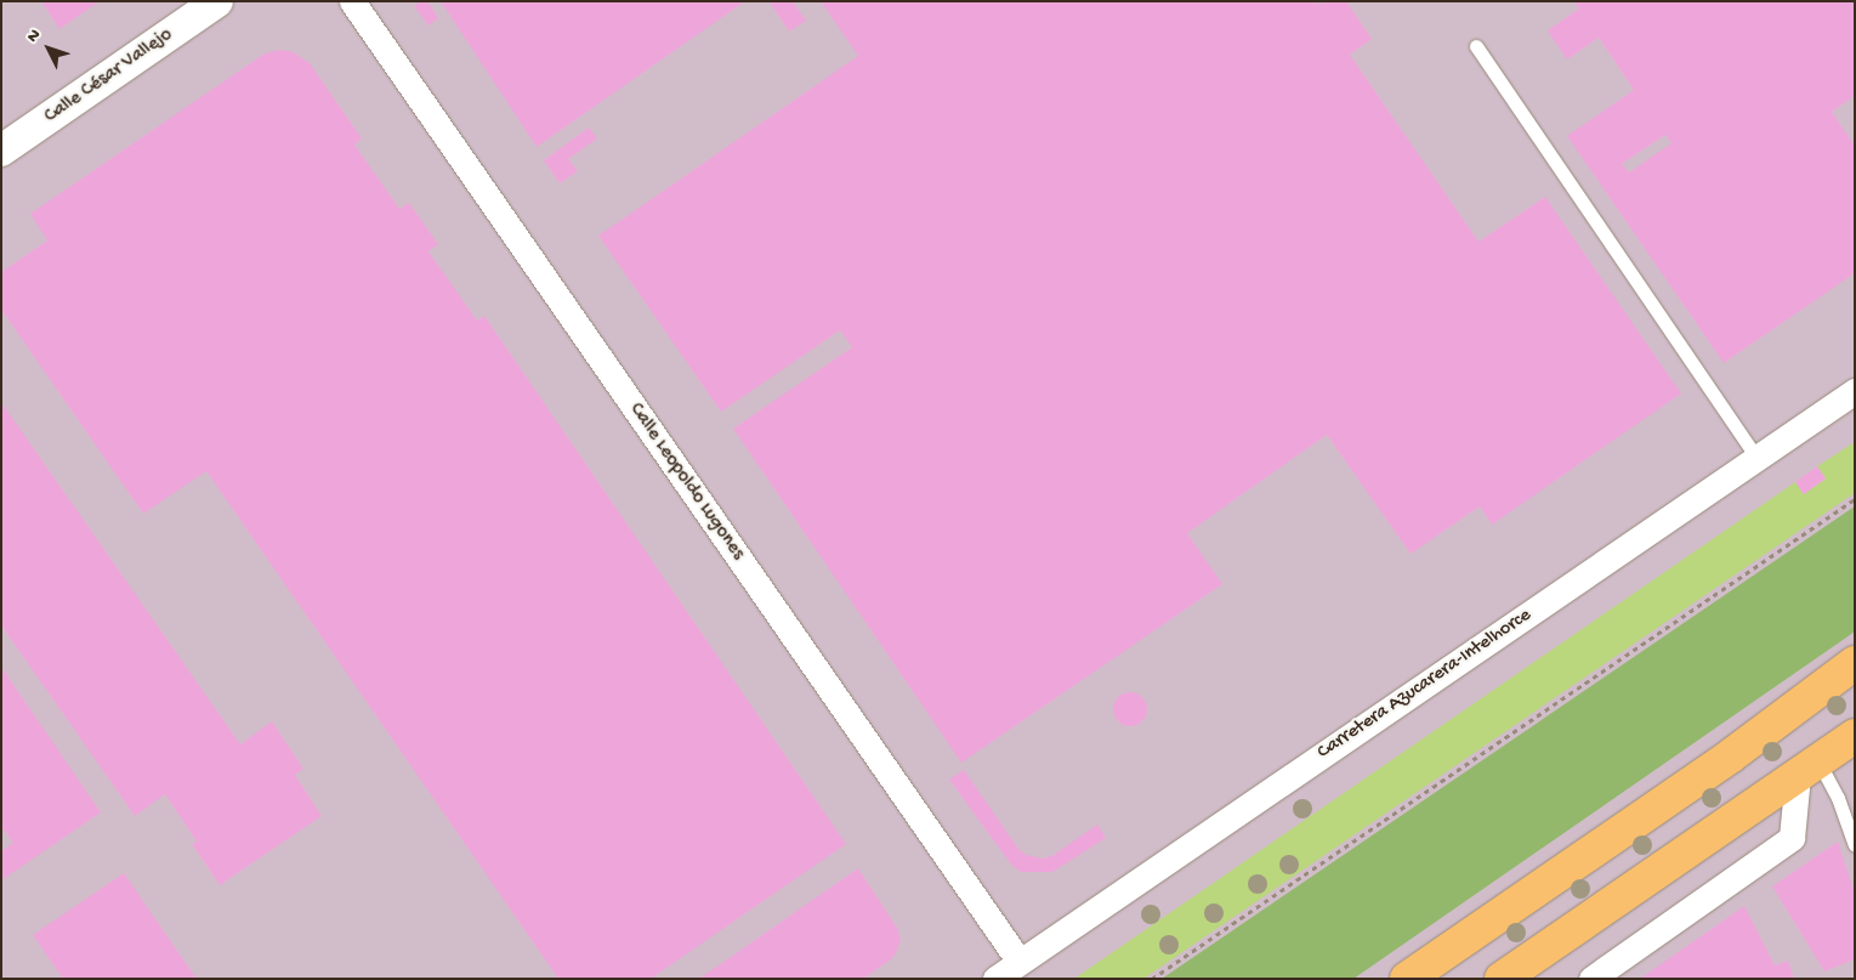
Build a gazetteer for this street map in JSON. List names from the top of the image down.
{
  "streets": {
    "street": ["Calle César Vallejo", "Calle Leopoldo Lugones", "Carretera Azucarera-Intelhorce"]
  },
  "crossings": [
    ["Calle Leopoldo Lugones", "Carretera Azucarera-Intelhorce"]
  ],
  "north": "top left"
}
